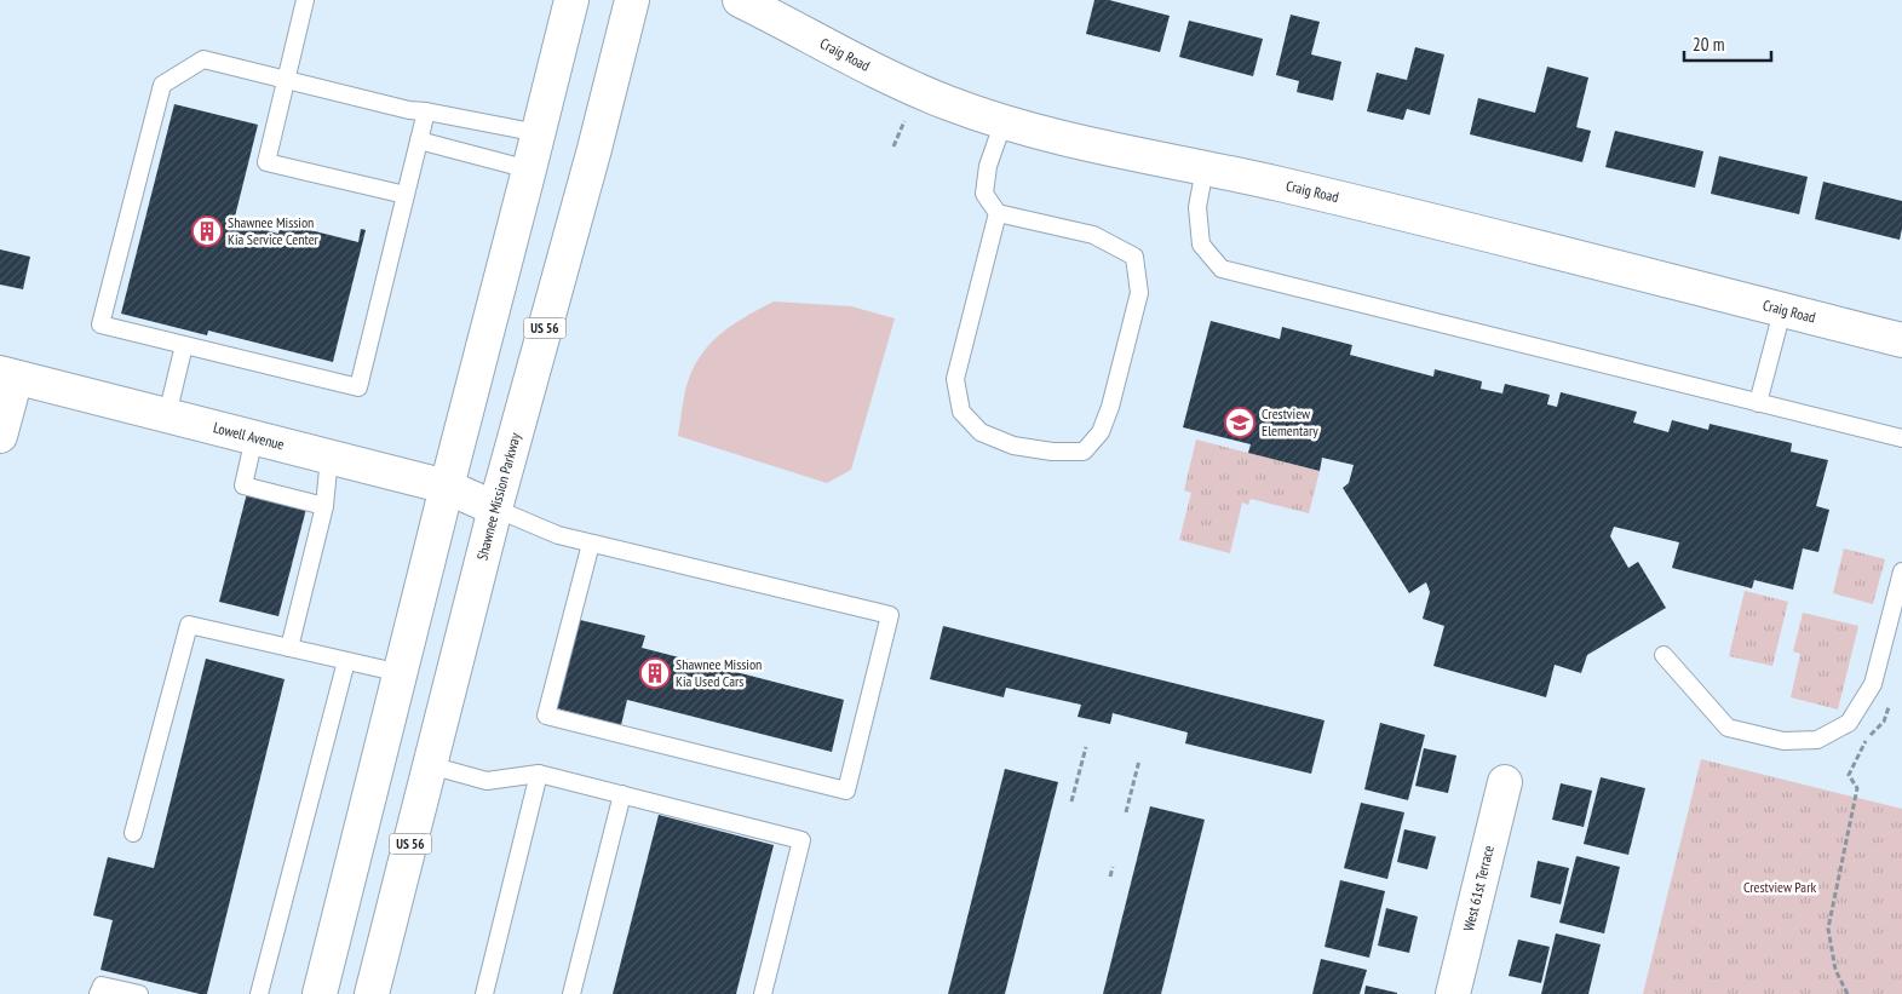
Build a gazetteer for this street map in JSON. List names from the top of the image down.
{
  "streets": {
    "main road": [
      "Craig Road",
      "US 56",
      "Lowell Avenue",
      "Shawnee Mission Parkway",
      "West 61st Terrace"
    ]
  },
  "crossings": [
    ["Lowell Avenue", "Shawnee Mission Parkway"]
  ],
  "parks": ["Crestview Park"],
  "places": {
    "building": ["Shawnee Mission Kia Service Center", "Shawnee Mission Kia Used Cars"],
    "school or university": ["Crestview Elementary"]
  },
  "scale_bar": "20 m"
}
